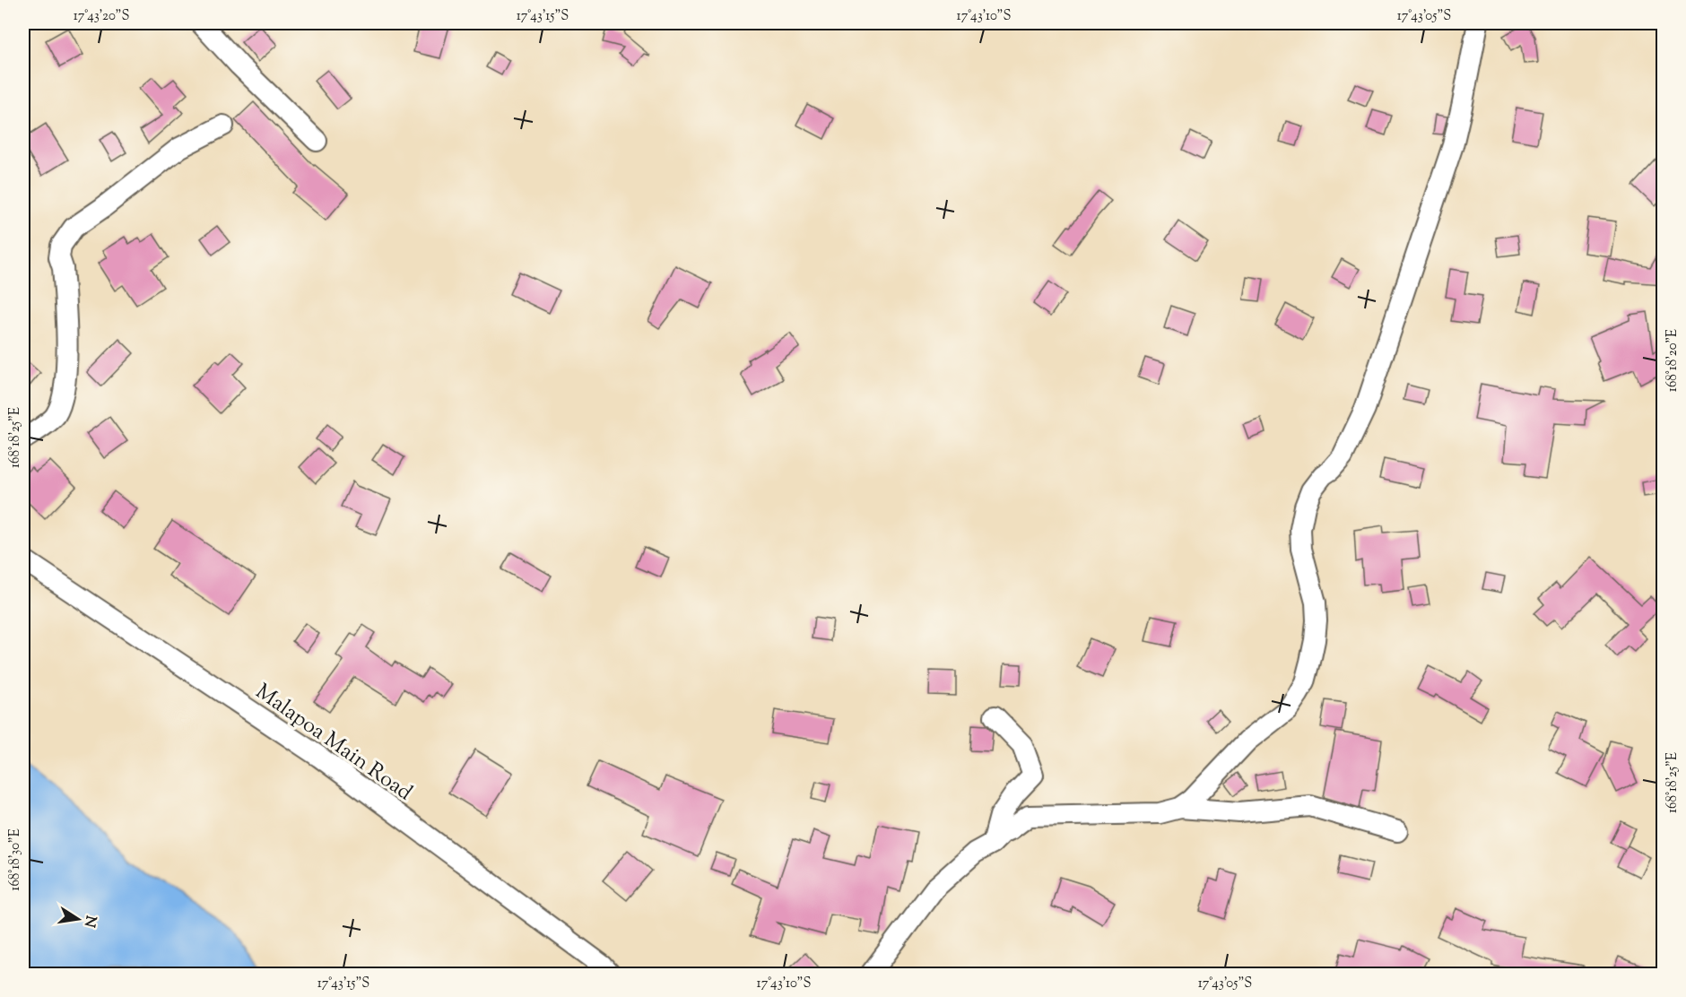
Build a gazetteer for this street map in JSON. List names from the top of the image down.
{
  "streets": {
    "street": ["Malapoa Main Road"]
  },
  "north": "right",
  "coordinates": [
    "17°43'20\"S",
    "17°43'15\"S",
    "17°43'10\"S",
    "17°43'05\"S",
    "168°18'20\"E",
    "168°18'25\"E",
    "168°18'30\"E"
  ]
}
